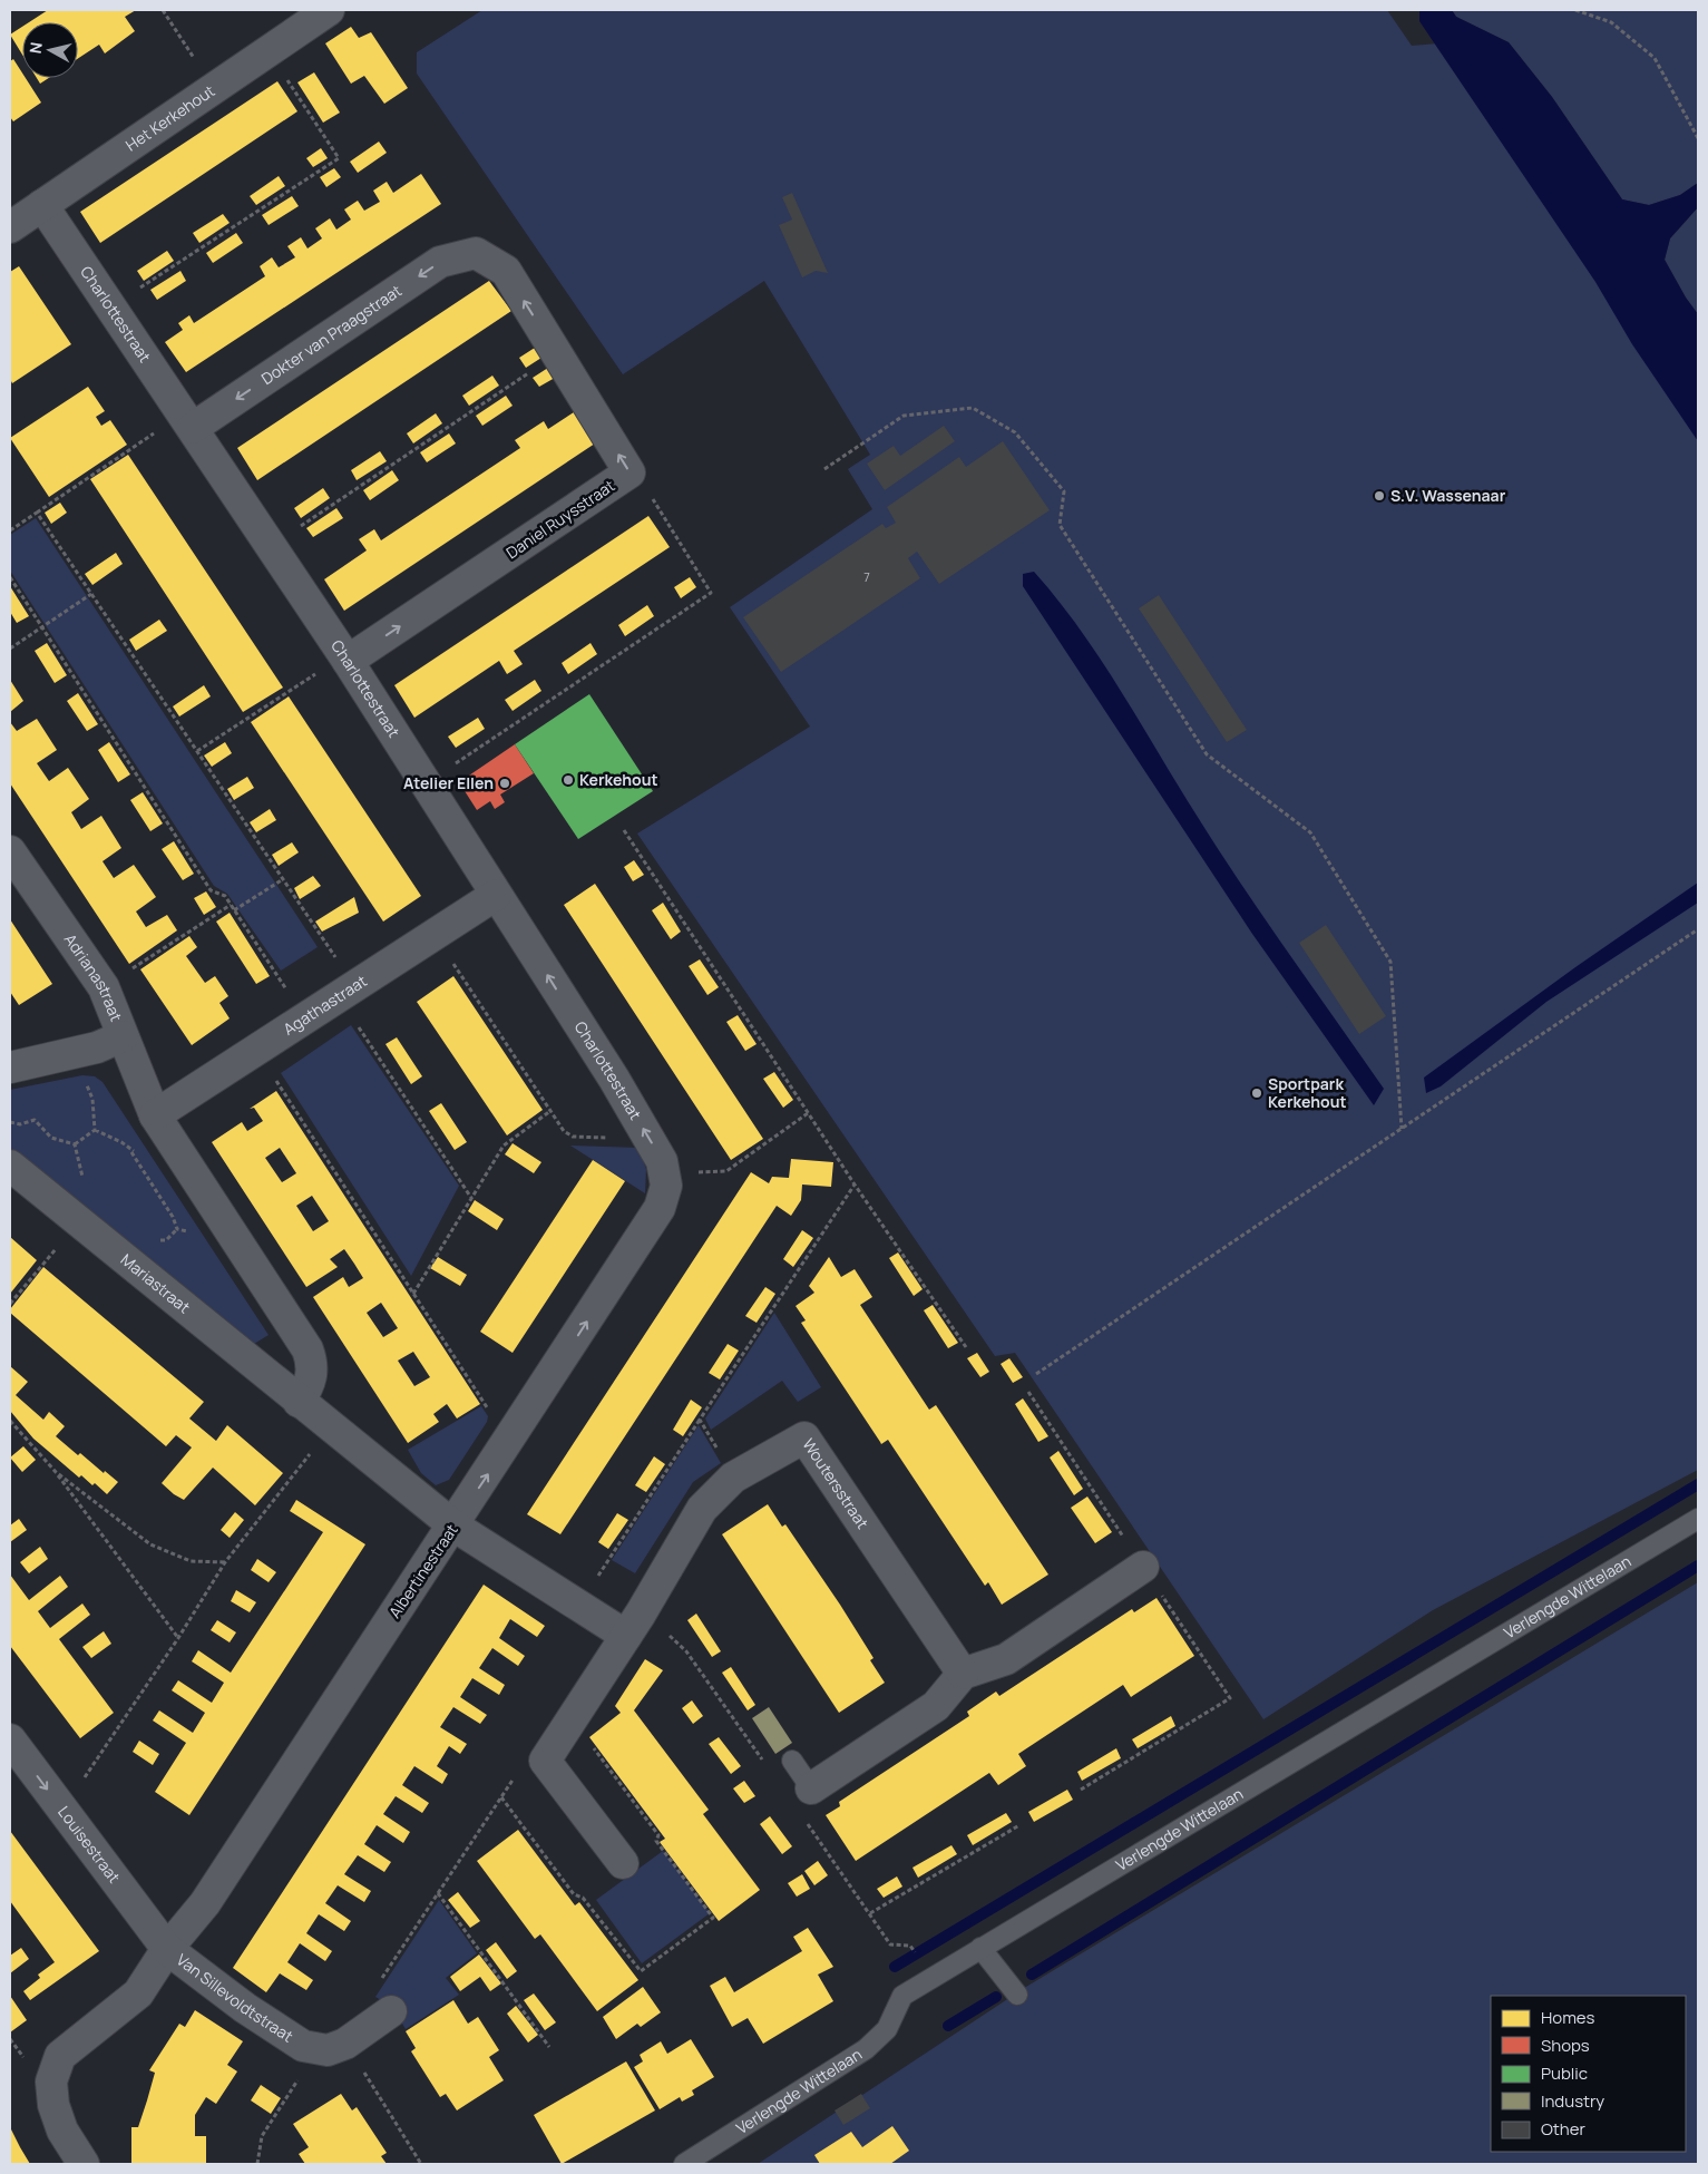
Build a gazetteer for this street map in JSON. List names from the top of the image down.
{
  "streets": {
    "street": [
      "Het Kerkehout",
      "Charlottestraat",
      "Dokter van Praagstraat",
      "Daniel Ruysstraat",
      "Adrianastraat",
      "Agathastraat",
      "Mariastraat",
      "Woutersstraat",
      "Albertinestraat",
      "Louisestraat",
      "Van Sillevoldtstraat"
    ],
    "lane": ["Verlengde Wittelaan"]
  },
  "crossings": [
    ["Het Kerkehout", "Charlottestraat"],
    ["Charlottestraat", "Dokter van Praagstraat"],
    ["Charlottestraat", "Daniel Ruysstraat"],
    ["Charlottestraat", "Agathastraat"],
    ["Charlottestraat", "Albertinestraat"],
    ["Dokter van Praagstraat", "Daniel Ruysstraat"],
    ["Adrianastraat", "Agathastraat"],
    ["Mariastraat", "Albertinestraat"],
    ["Albertinestraat", "Louisestraat"],
    ["Albertinestraat", "Van Sillevoldtstraat"],
    ["Louisestraat", "Van Sillevoldtstraat"]
  ],
  "one_way": ["Dokter van Praagstraat"],
  "places": [
    "S.V. Wassenaar",
    "Kerkehout",
    "Atelier Ellen",
    "Sportpark Kerkehout"
  ],
  "house_numbers": ["7"],
  "legend": [
    "Homes",
    "Shops",
    "Public",
    "Industry",
    "Other"
  ],
  "north": "left"
}
